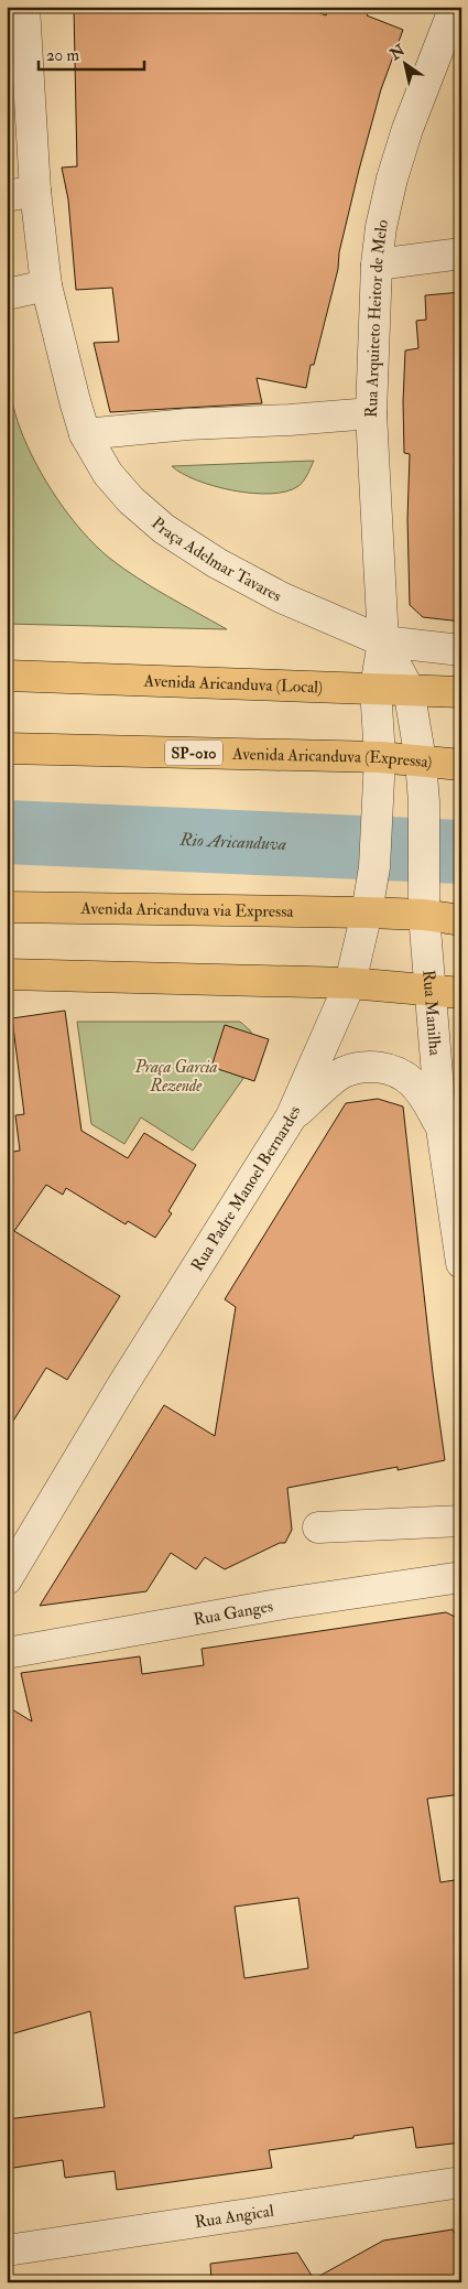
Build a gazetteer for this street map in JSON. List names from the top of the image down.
{
  "streets": {
    "main road": [
      "Avenida Aricanduva (Local)",
      "SP-010",
      "Avenida Aricanduva (Expressa)",
      "Avenida Aricanduva via Expressa"
    ],
    "street": [
      "Rua Arquiteto Heitor de Melo",
      "Praça Adelmar Tavares",
      "Rua Manilha",
      "Rua Padre Manoel Bernardes",
      "Rua Ganges",
      "Rua Angical"
    ]
  },
  "crossings": [
    ["Rua Arquiteto Heitor de Melo", "Praça Adelmar Tavares"],
    ["Rua Arquiteto Heitor de Melo", "Avenida Aricanduva (Local)"],
    ["Rua Arquiteto Heitor de Melo", "Avenida Aricanduva (Expressa)"],
    ["Rua Arquiteto Heitor de Melo", "Rua Manilha"],
    ["Rua Arquiteto Heitor de Melo", "Rua Padre Manoel Bernardes"],
    ["Avenida Aricanduva (Expressa)", "Rua Manilha"],
    ["Avenida Aricanduva (Expressa)", "Rua Padre Manoel Bernardes"],
    ["Avenida Aricanduva via Expressa", "Rua Padre Manoel Bernardes"]
  ],
  "water": ["Rio Aricanduva"],
  "parks": ["Praça Garcia Rezende"],
  "scale_bar": "20 m",
  "north": "top left"
}
